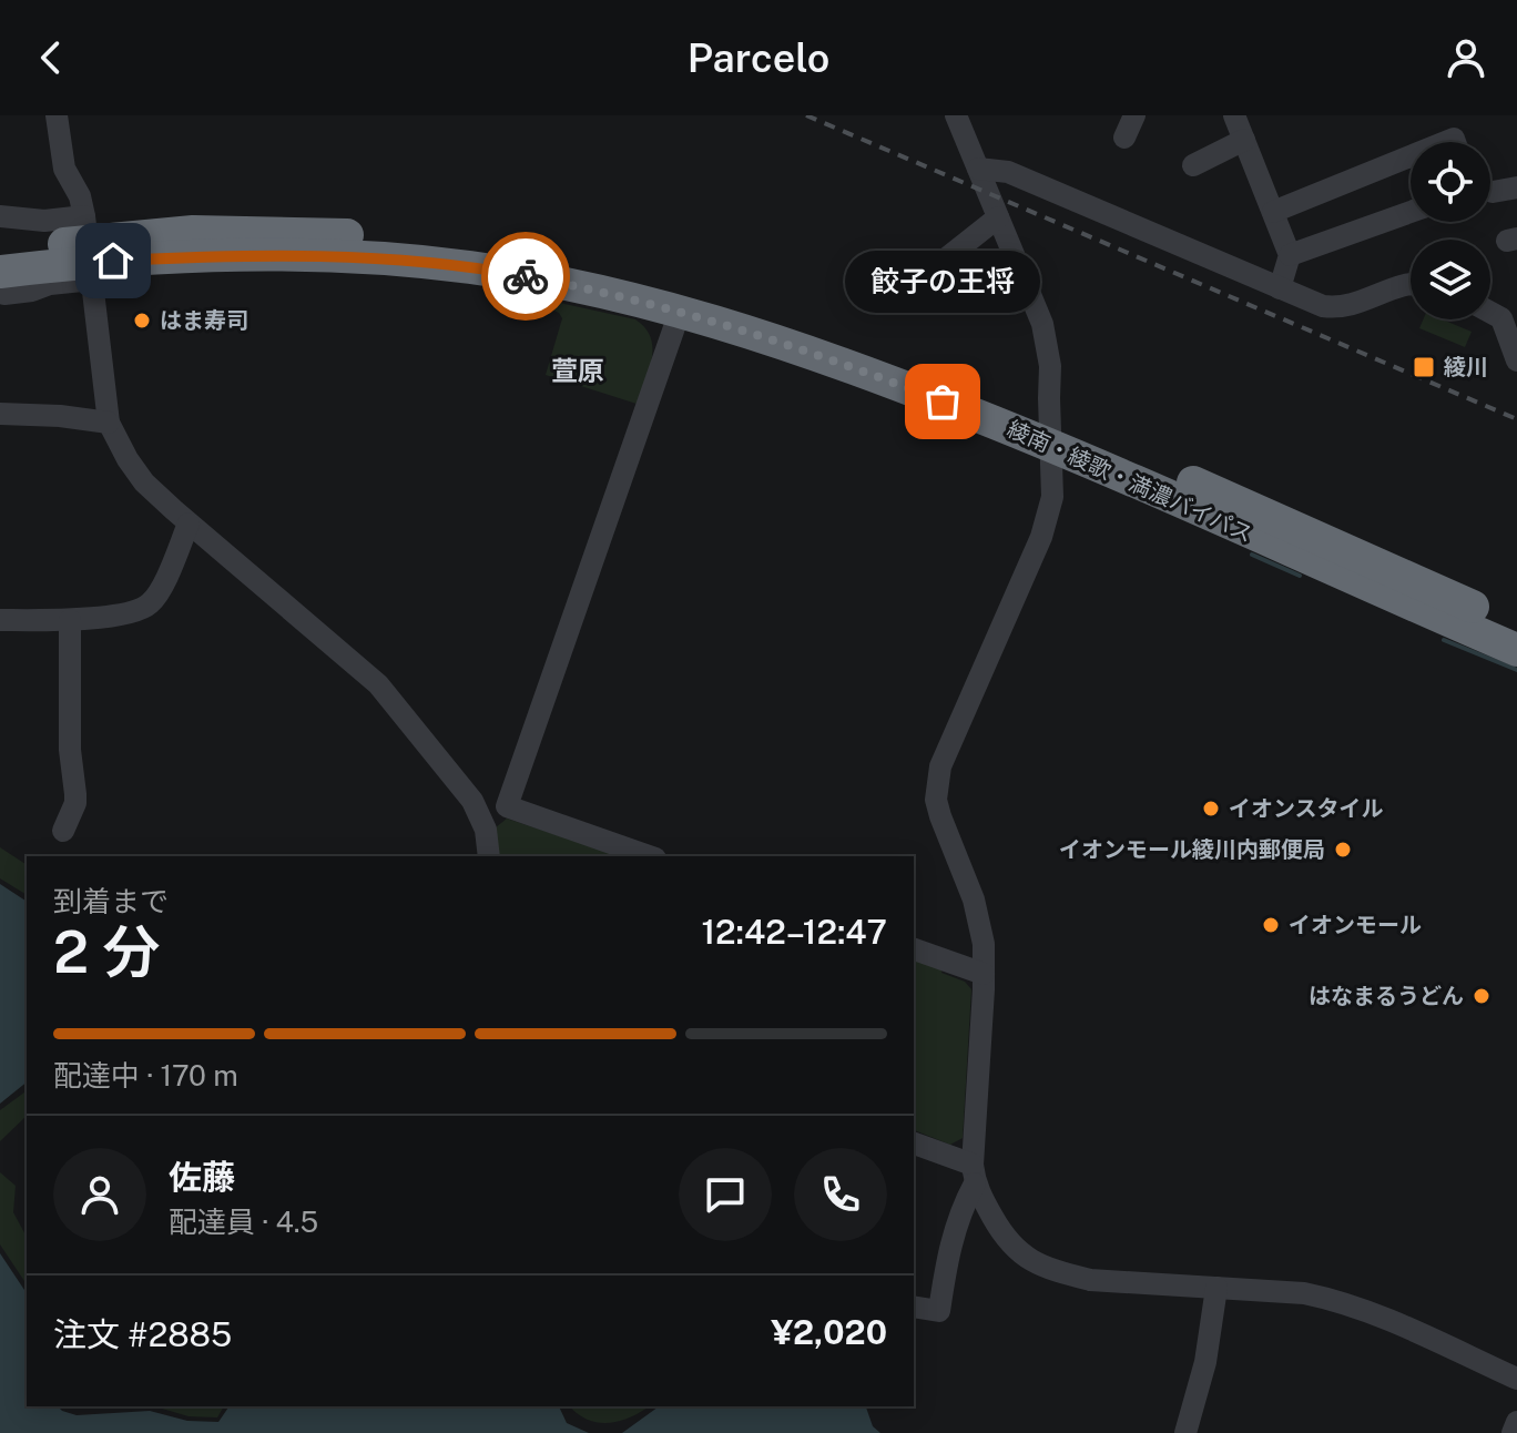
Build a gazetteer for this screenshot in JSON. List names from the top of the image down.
{
  "streets": {
    "highway": ["綾南・綾歌・満濃バイパス"]
  },
  "districts": ["萱原"],
  "places": {
    "other": [
      "はま寿司",
      "餃子の王将",
      "イオンスタイル",
      "イオンモール綾川内郵便局",
      "イオンモール",
      "はなまるうどん"
    ],
    "transit": ["綾川"]
  },
  "page": {
    "header": "Parcelo",
    "bubble": "餃子の王将",
    "heading": ["2 分", "到着まで", "12:42–12:47"],
    "panel": [
      "佐藤",
      "配達員 · 4.5",
      "注文 #2885",
      "¥2,020"
    ],
    "bar": "配達中 · 170 m"
  }
}
